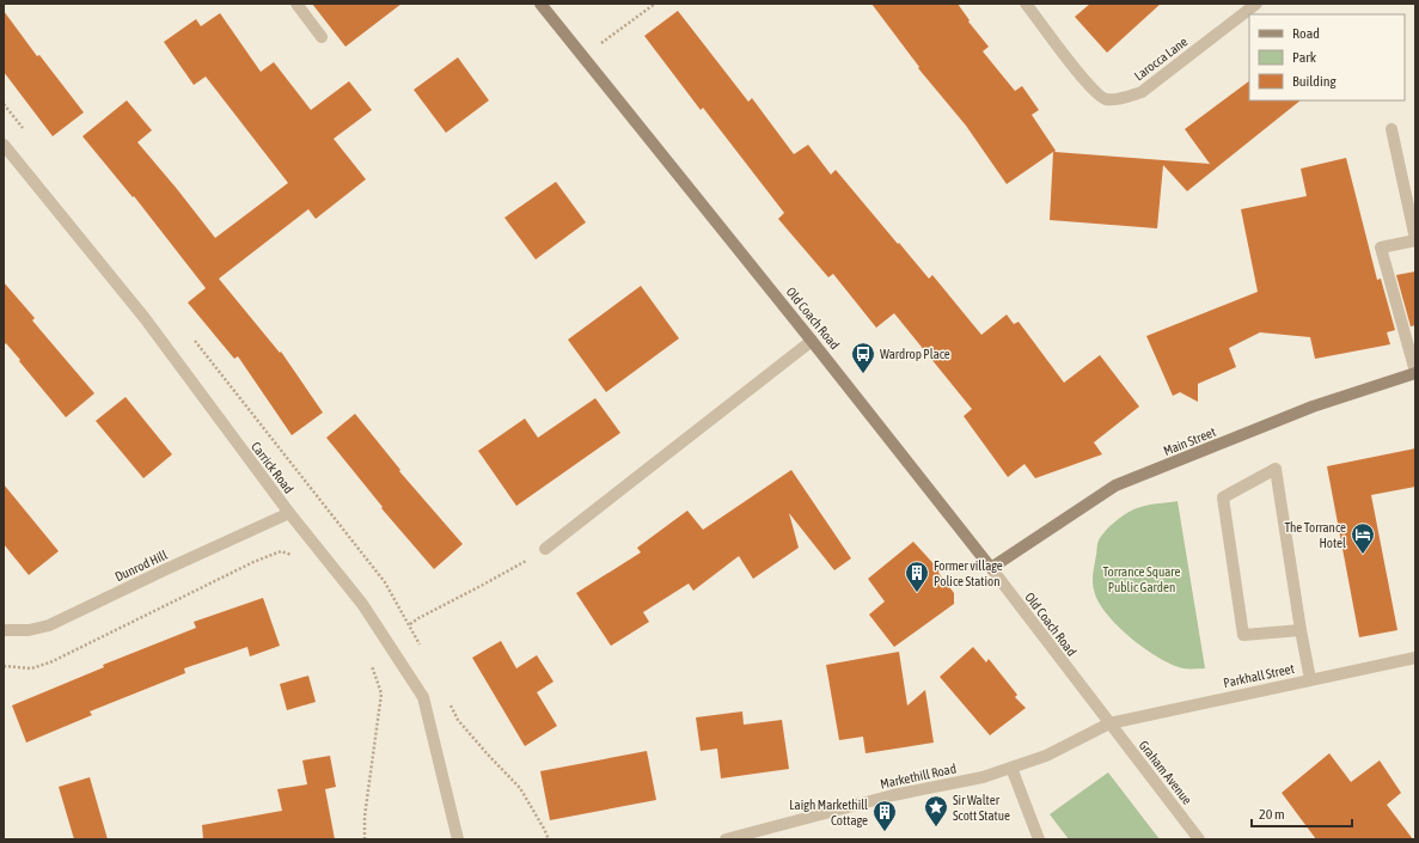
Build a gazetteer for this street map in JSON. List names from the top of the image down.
{
  "streets": {
    "street": [
      "Larocca Lane",
      "Old Coach Road",
      "Main Street",
      "Carrick Road",
      "Dunrod Hill",
      "Parkhall Street",
      "Graham Avenue",
      "Markethill Road"
    ]
  },
  "crossings": [
    ["Old Coach Road", "Main Street"],
    ["Old Coach Road", "Parkhall Street"],
    ["Old Coach Road", "Graham Avenue"],
    ["Old Coach Road", "Markethill Road"],
    ["Carrick Road", "Dunrod Hill"],
    ["Parkhall Street", "Graham Avenue"],
    ["Parkhall Street", "Markethill Road"],
    ["Graham Avenue", "Markethill Road"]
  ],
  "parks": ["Torrance Square Public Garden"],
  "places": {
    "bus stop": ["Wardrop Place"],
    "hotel": ["The Torrance Hotel"],
    "building": ["Former village Police Station", "Laigh Markethill Cottage"],
    "place": ["Sir Walter Scott Statue"]
  },
  "legend": ["Road", "Park", "Building"],
  "scale_bar": "20 m"
}
